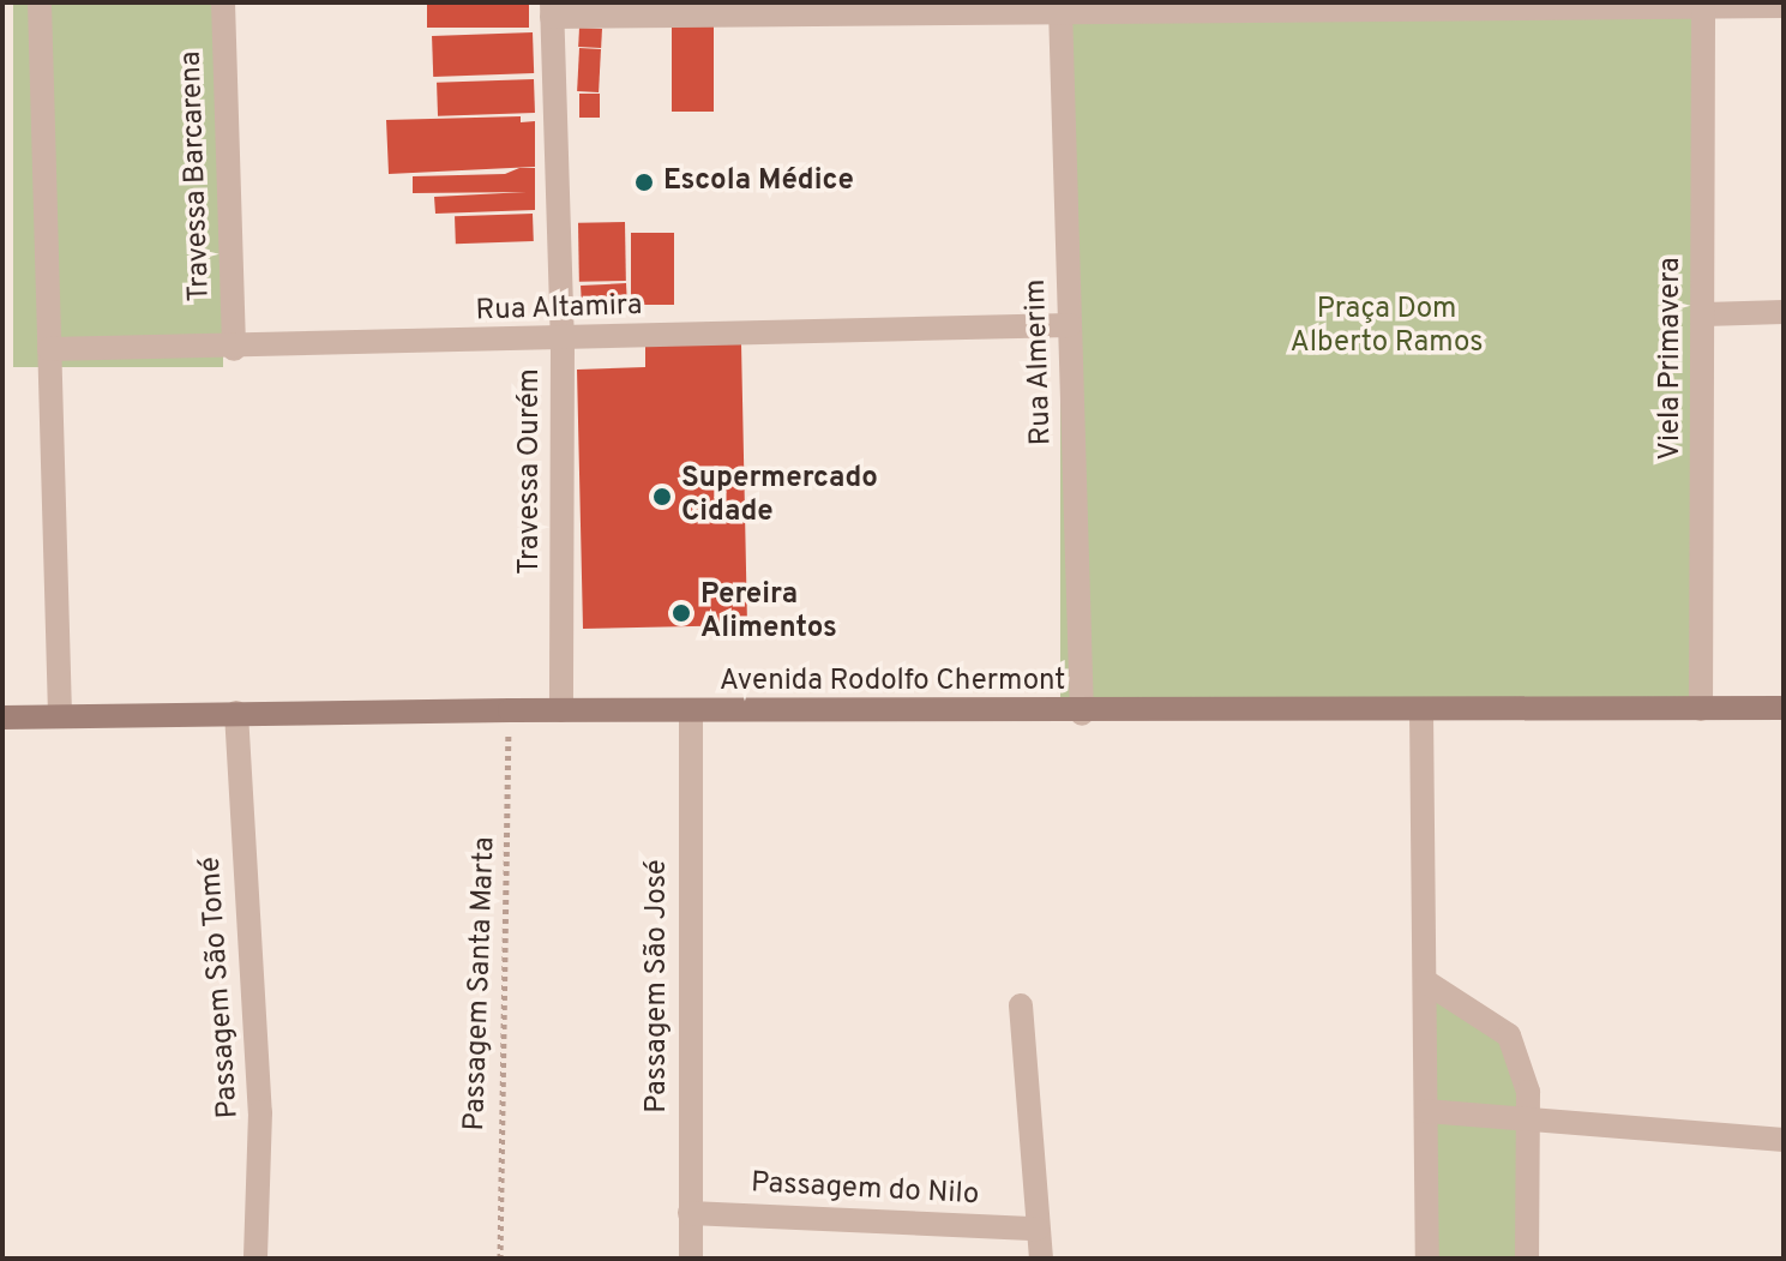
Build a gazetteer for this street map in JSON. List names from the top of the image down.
{
  "streets": {
    "main road": ["Avenida Rodolfo Chermont"],
    "street": [
      "Travessa Barcarena",
      "Rua Altamira",
      "Viela Primavera",
      "Rua Almerim",
      "Travessa Ourém",
      "Passagem São José",
      "Passagem São Tomé",
      "Passagem do Nilo"
    ],
    "path": ["Passagem Santa Marta"]
  },
  "crossings": [
    ["Travessa Barcarena", "Rua Altamira"],
    ["Rua Altamira", "Rua Almerim"],
    ["Rua Altamira", "Travessa Ourém"],
    ["Viela Primavera", "Avenida Rodolfo Chermont"],
    ["Rua Almerim", "Avenida Rodolfo Chermont"],
    ["Travessa Ourém", "Avenida Rodolfo Chermont"],
    ["Avenida Rodolfo Chermont", "Passagem Santa Marta"],
    ["Avenida Rodolfo Chermont", "Passagem São José"],
    ["Avenida Rodolfo Chermont", "Passagem São Tomé"],
    ["Passagem São José", "Passagem do Nilo"]
  ],
  "parks": ["Praça Dom Alberto Ramos"],
  "places": ["Escola Médice", "Supermercado Cidade", "Pereira Alimentos"]
}
